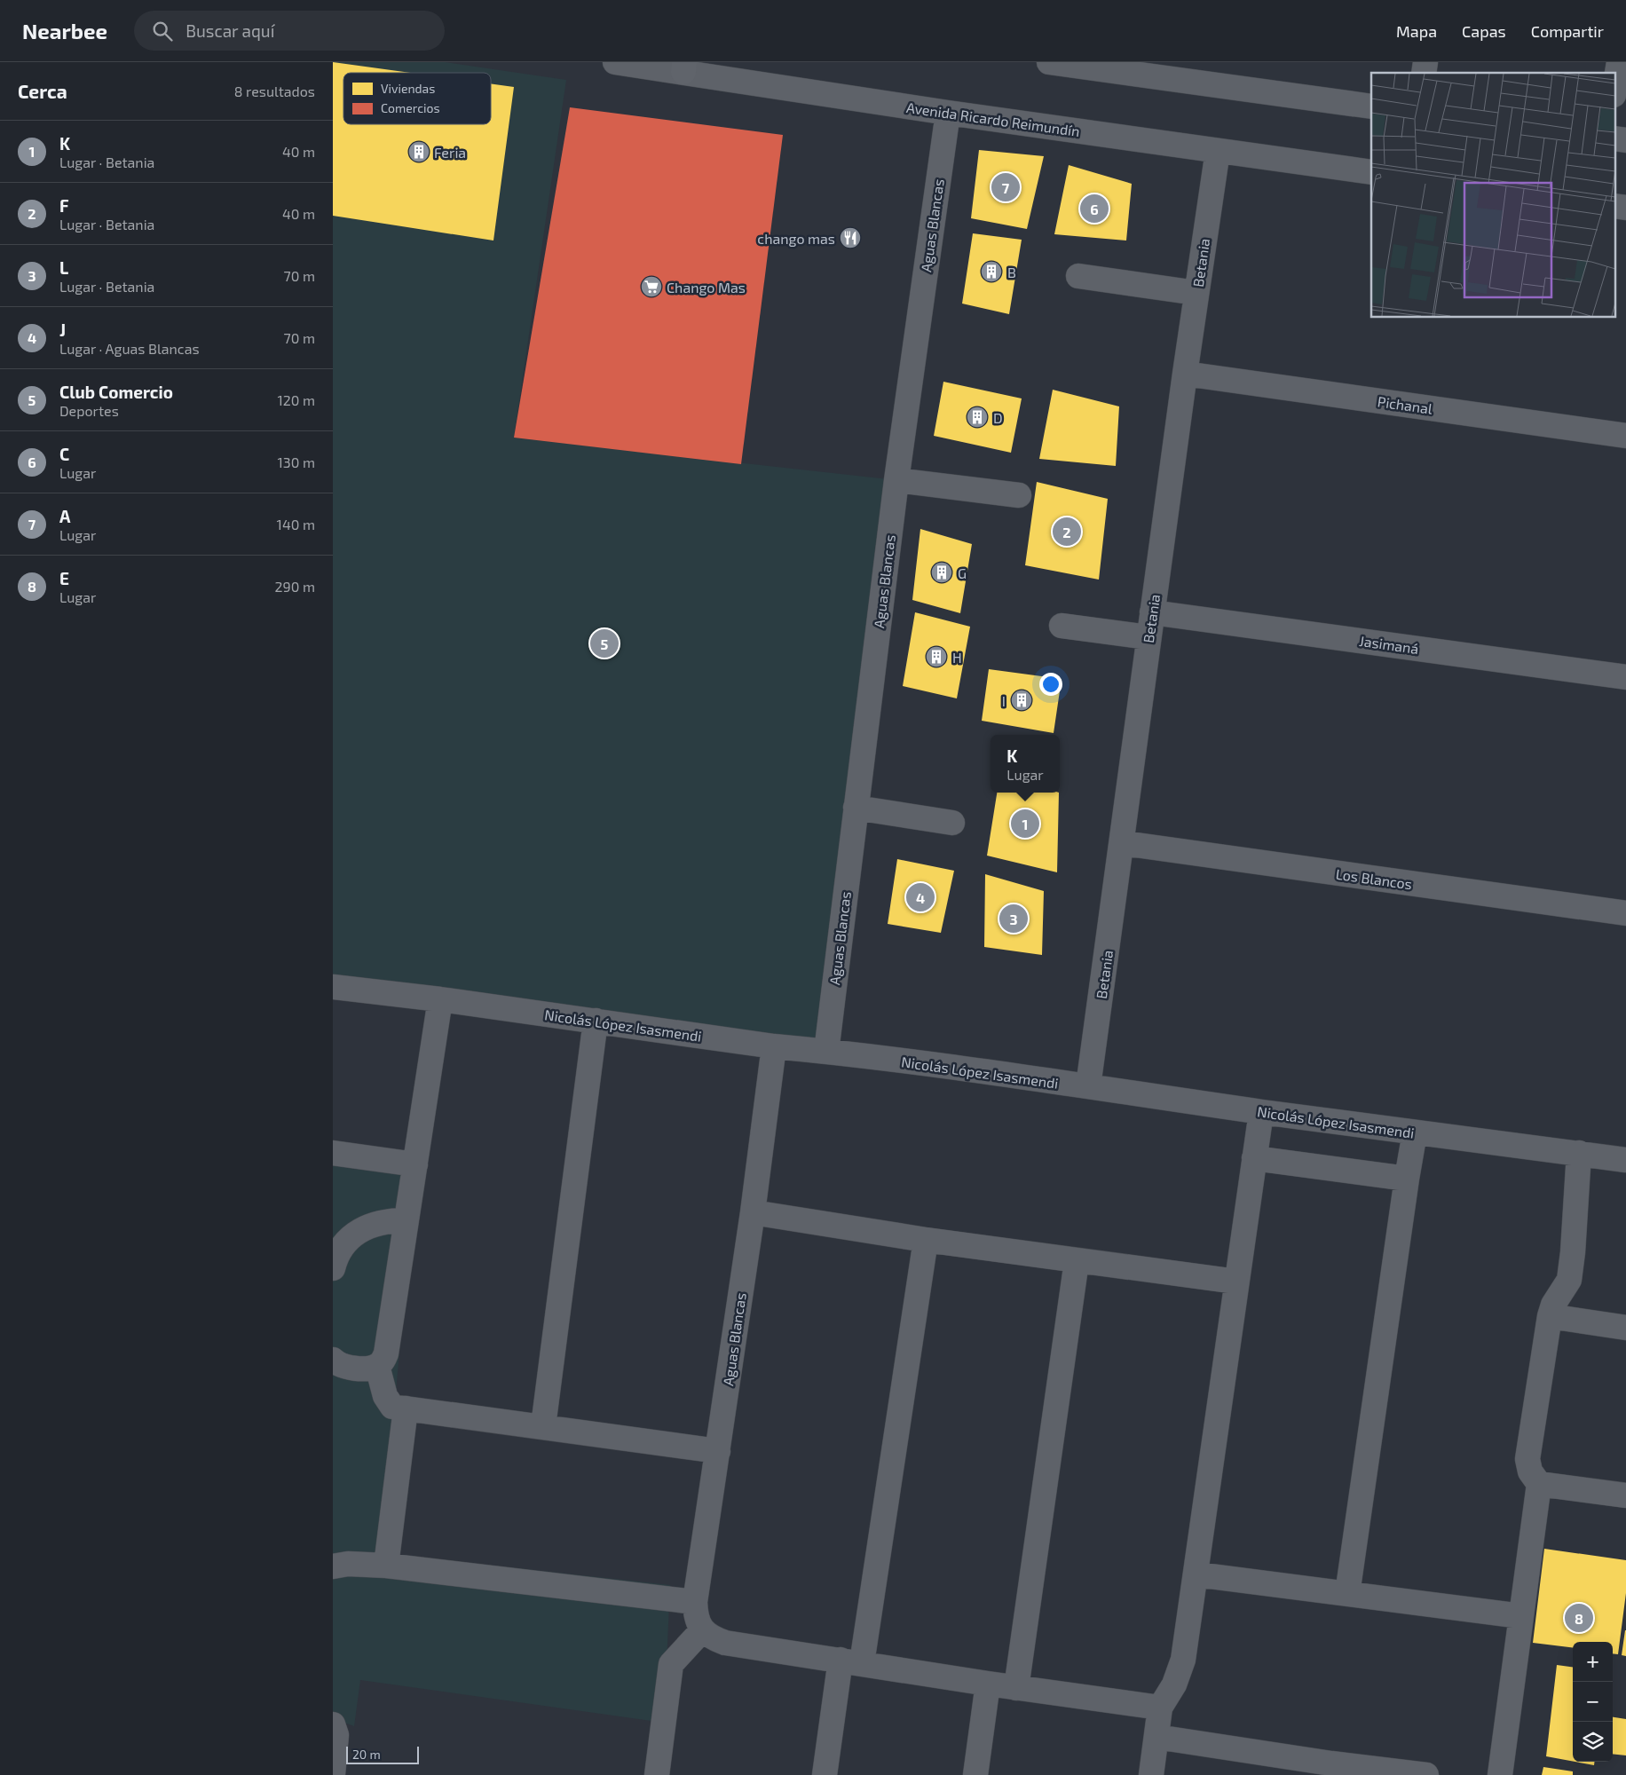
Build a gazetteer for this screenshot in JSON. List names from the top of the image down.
{
  "streets": {
    "street": [
      "Avenida Ricardo Reimundín",
      "Aguas Blancas",
      "Betania",
      "Pichanal",
      "Jasimaná",
      "Los Blancos",
      "Nicolás López Isasmendi"
    ]
  },
  "crossings": [
    ["Avenida Ricardo Reimundín", "Aguas Blancas"],
    ["Avenida Ricardo Reimundín", "Betania"],
    ["Aguas Blancas", "Nicolás López Isasmendi"],
    ["Betania", "Pichanal"],
    ["Betania", "Jasimaná"],
    ["Betania", "Los Blancos"],
    ["Betania", "Nicolás López Isasmendi"]
  ],
  "places": {
    "building": [
      "Feria",
      "B",
      "D",
      "G",
      "H",
      "I"
    ],
    "restaurant": ["chango mas"],
    "supermarket": ["Chango Mas"]
  },
  "legend": ["Viviendas", "Comercios"],
  "scale_bar": "20 m",
  "page": {
    "header": "Nearbee",
    "search": "Buscar aquí",
    "nav": ["Mapa", "Capas", "Compartir"],
    "heading": ["Cerca", "8 resultados"],
    "list": [
      {
        "mark": "1",
        "name": "K",
        "note": "Lugar · Betania",
        "value": "40 m"
      },
      {
        "mark": "2",
        "name": "F",
        "note": "Lugar · Betania",
        "value": "40 m"
      },
      {
        "mark": "3",
        "name": "L",
        "note": "Lugar · Betania",
        "value": "70 m"
      },
      {
        "mark": "4",
        "name": "J",
        "note": "Lugar · Aguas Blancas",
        "value": "70 m"
      },
      {
        "mark": "5",
        "name": "Club Comercio",
        "note": "Deportes",
        "value": "120 m"
      },
      {
        "mark": "6",
        "name": "C",
        "note": "Lugar",
        "value": "130 m"
      },
      {
        "mark": "7",
        "name": "A",
        "note": "Lugar",
        "value": "140 m"
      },
      {
        "mark": "8",
        "name": "E",
        "note": "Lugar",
        "value": "290 m"
      }
    ],
    "pins": [
      "7",
      "6",
      "2",
      "5",
      "1",
      "4",
      "3",
      "8"
    ],
    "popup": ["K", "Lugar"],
    "map_buttons": ["+", "−"],
    "scale": "20 m"
  }
}
